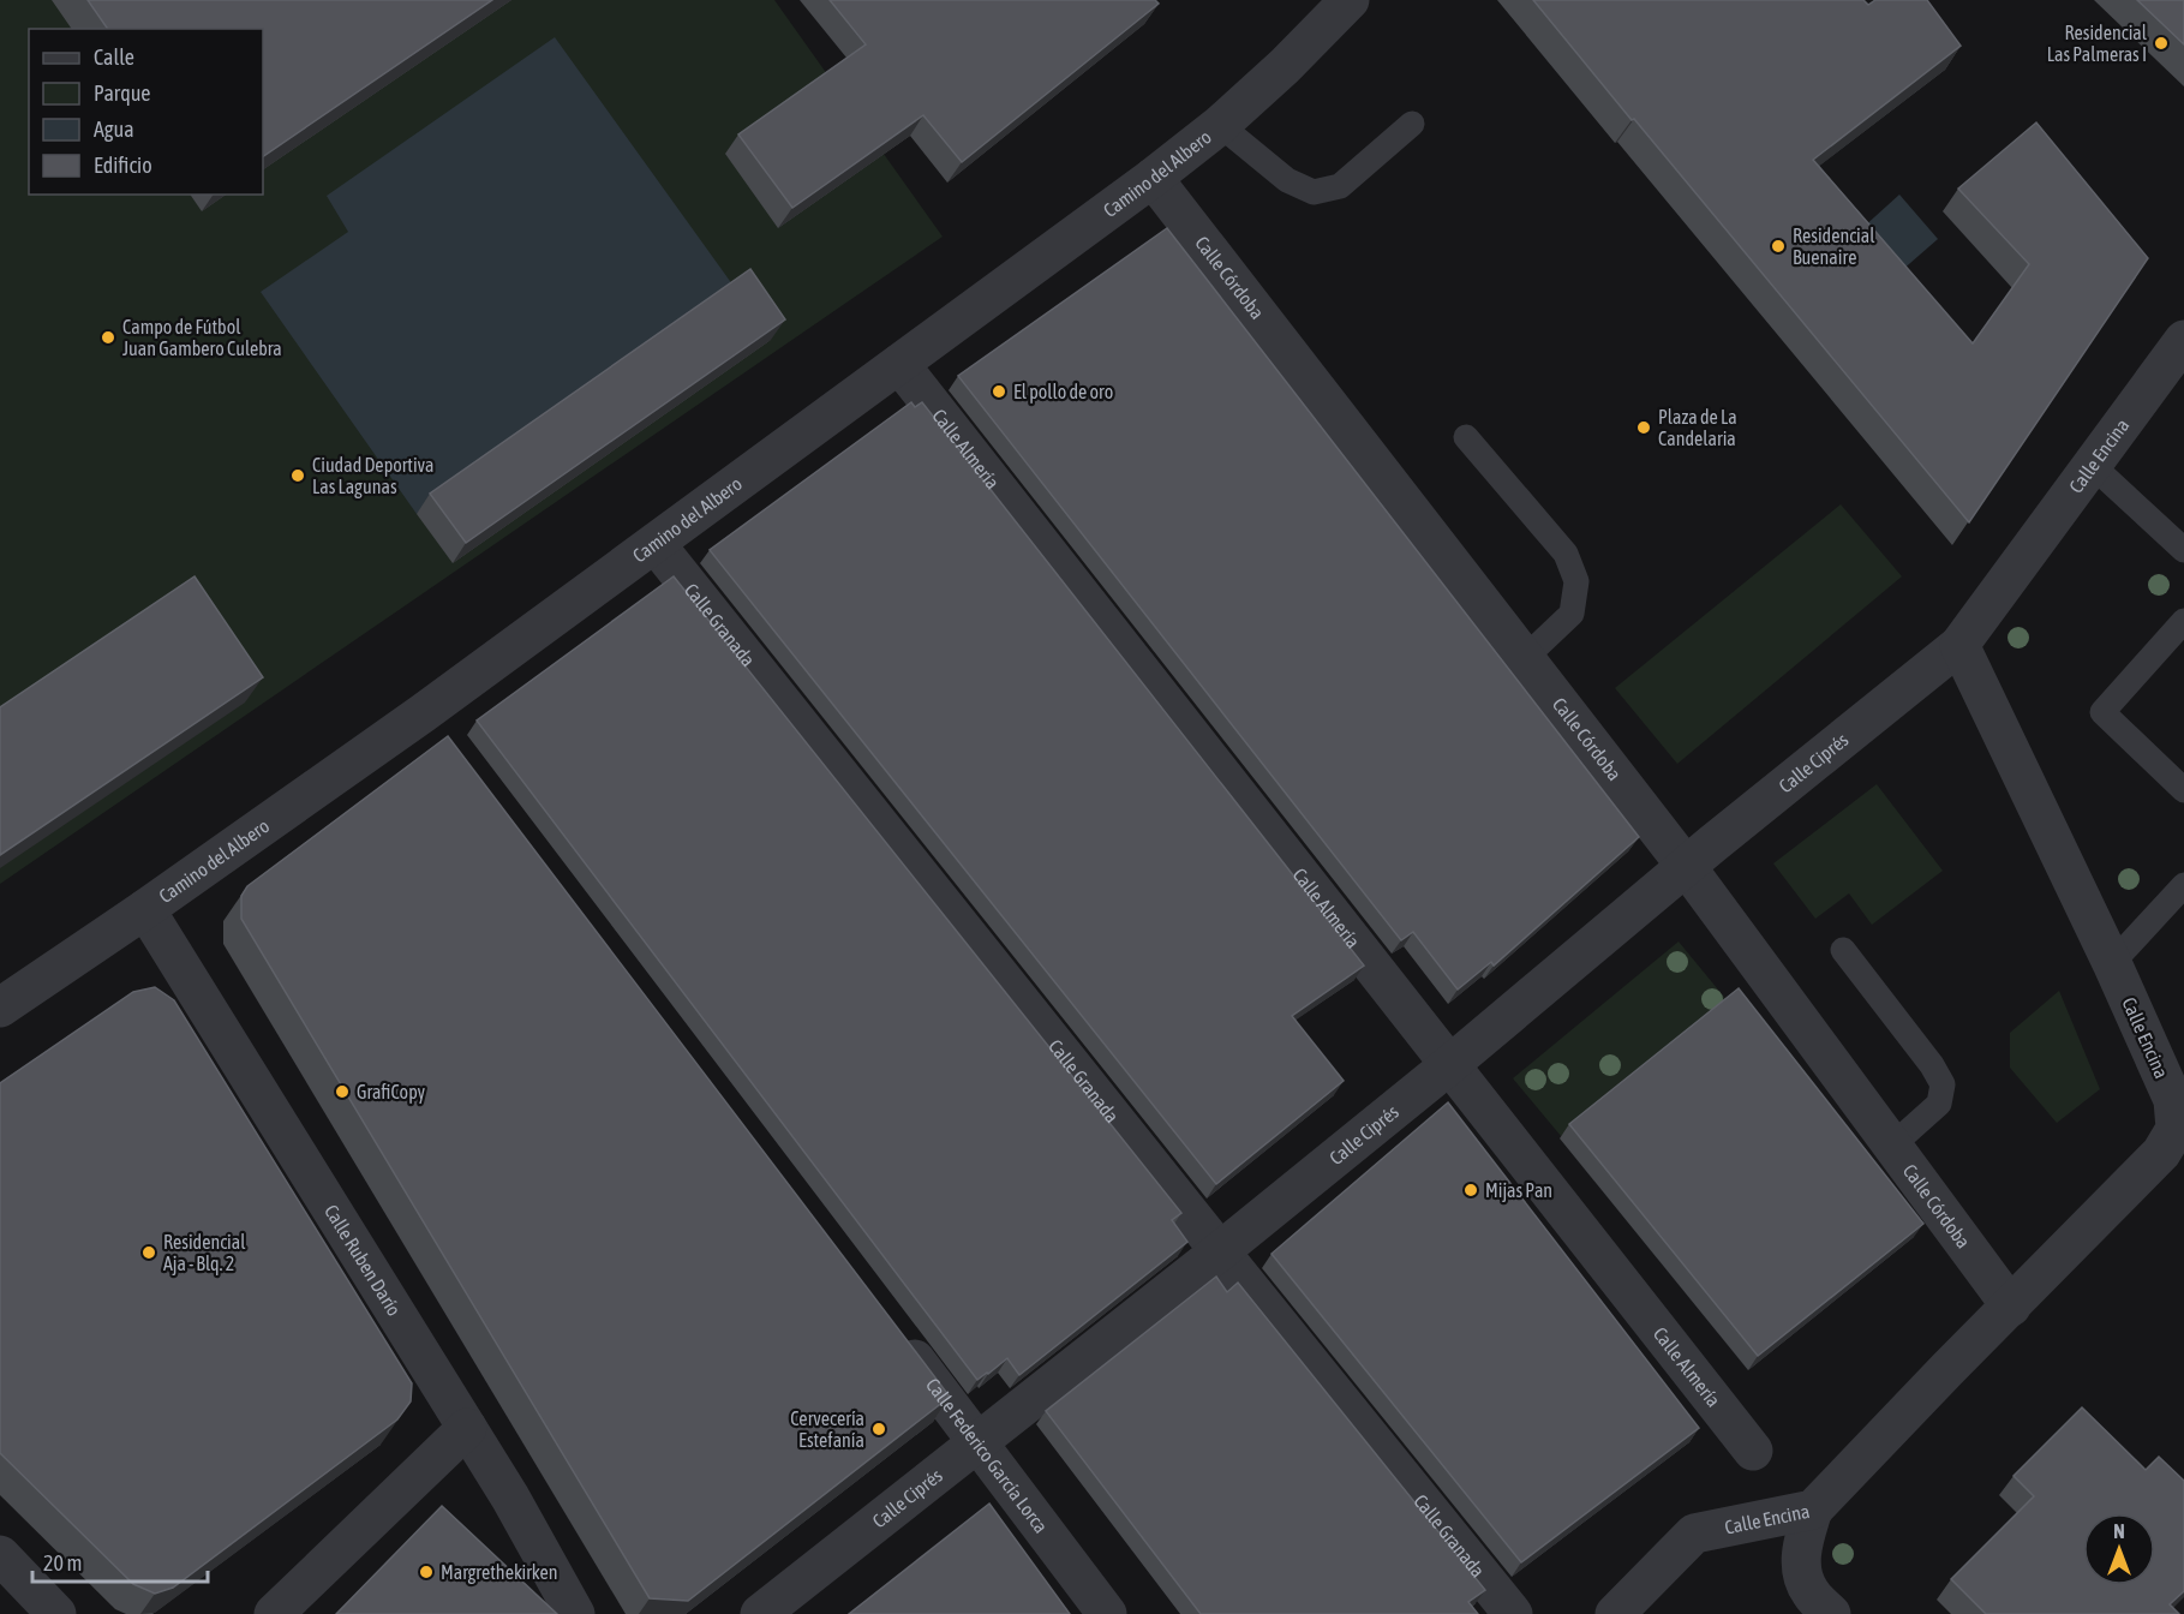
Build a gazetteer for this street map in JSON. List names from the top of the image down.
{
  "streets": {
    "street": [
      "Camino del Albero",
      "Calle Córdoba",
      "Calle Almería",
      "Calle Encina",
      "Calle Granada",
      "Calle Ciprés",
      "Calle Ruben Darío",
      "Calle Federico García Lorca"
    ]
  },
  "crossings": [
    ["Camino del Albero", "Calle Córdoba"],
    ["Camino del Albero", "Calle Almería"],
    ["Camino del Albero", "Calle Granada"],
    ["Camino del Albero", "Calle Ruben Darío"],
    ["Calle Córdoba", "Calle Encina"],
    ["Calle Córdoba", "Calle Ciprés"],
    ["Calle Almería", "Calle Ciprés"],
    ["Calle Encina", "Calle Ciprés"],
    ["Calle Granada", "Calle Ciprés"],
    ["Calle Ciprés", "Calle Federico García Lorca"]
  ],
  "places": [
    "Residencial Las Palmeras I",
    "Residencial Buenaire",
    "Campo de Fútbol Juan Gambero Culebra",
    "El pollo de oro",
    "Plaza de La Candelaria",
    "Ciudad Deportiva Las Lagunas",
    "GrafiCopy",
    "Mijas Pan",
    "Residencial Aja - Blq. 2",
    "Cervecería Estefanía",
    "Margrethekirken"
  ],
  "legend": [
    "Calle",
    "Parque",
    "Agua",
    "Edificio"
  ],
  "scale_bar": "20 m",
  "north": "top"
}
